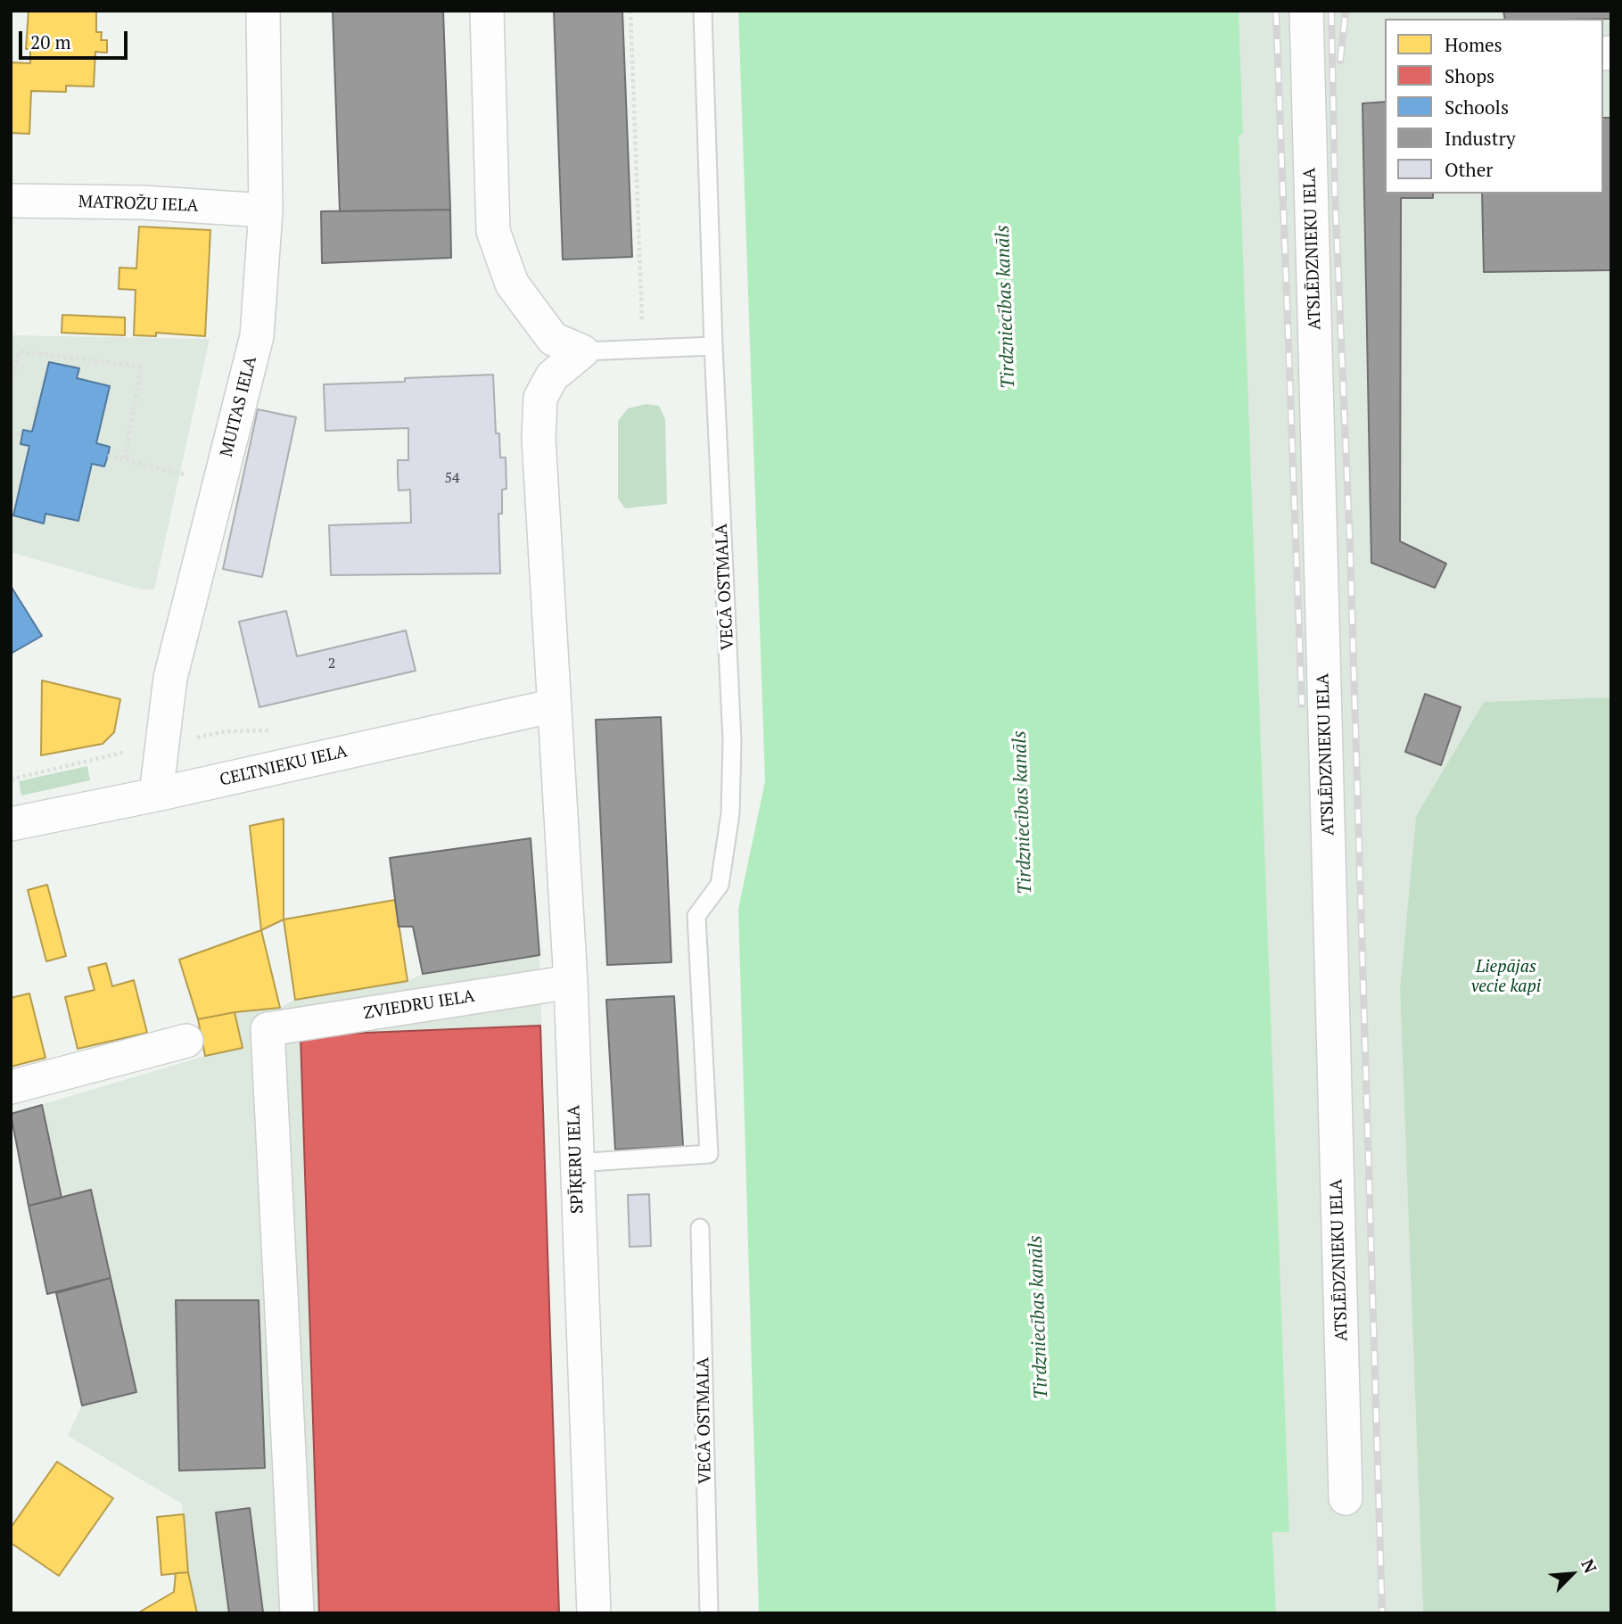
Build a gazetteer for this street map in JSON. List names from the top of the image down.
{
  "streets": {
    "street": [
      "MATROŽU IELA",
      "ATSLĒDZNIEKU IELA",
      "MUITAS IELA",
      "CELTNIEKU IELA",
      "ZVIEDRU IELA",
      "SPĪĶERU IELA"
    ],
    "lane": ["VECĀ OSTMALA"]
  },
  "crossings": [
    ["MATROŽU IELA", "MUITAS IELA"],
    ["MUITAS IELA", "CELTNIEKU IELA"],
    ["VECĀ OSTMALA", "SPĪĶERU IELA"],
    ["CELTNIEKU IELA", "SPĪĶERU IELA"],
    ["ZVIEDRU IELA", "SPĪĶERU IELA"]
  ],
  "water": ["Tirdzniecības kanāls"],
  "parks": ["Liepājas vecie kapi"],
  "house_numbers": ["54", "2"],
  "legend": [
    "Homes",
    "Shops",
    "Schools",
    "Industry",
    "Other"
  ],
  "scale_bar": "20 m",
  "north": "top right"
}
